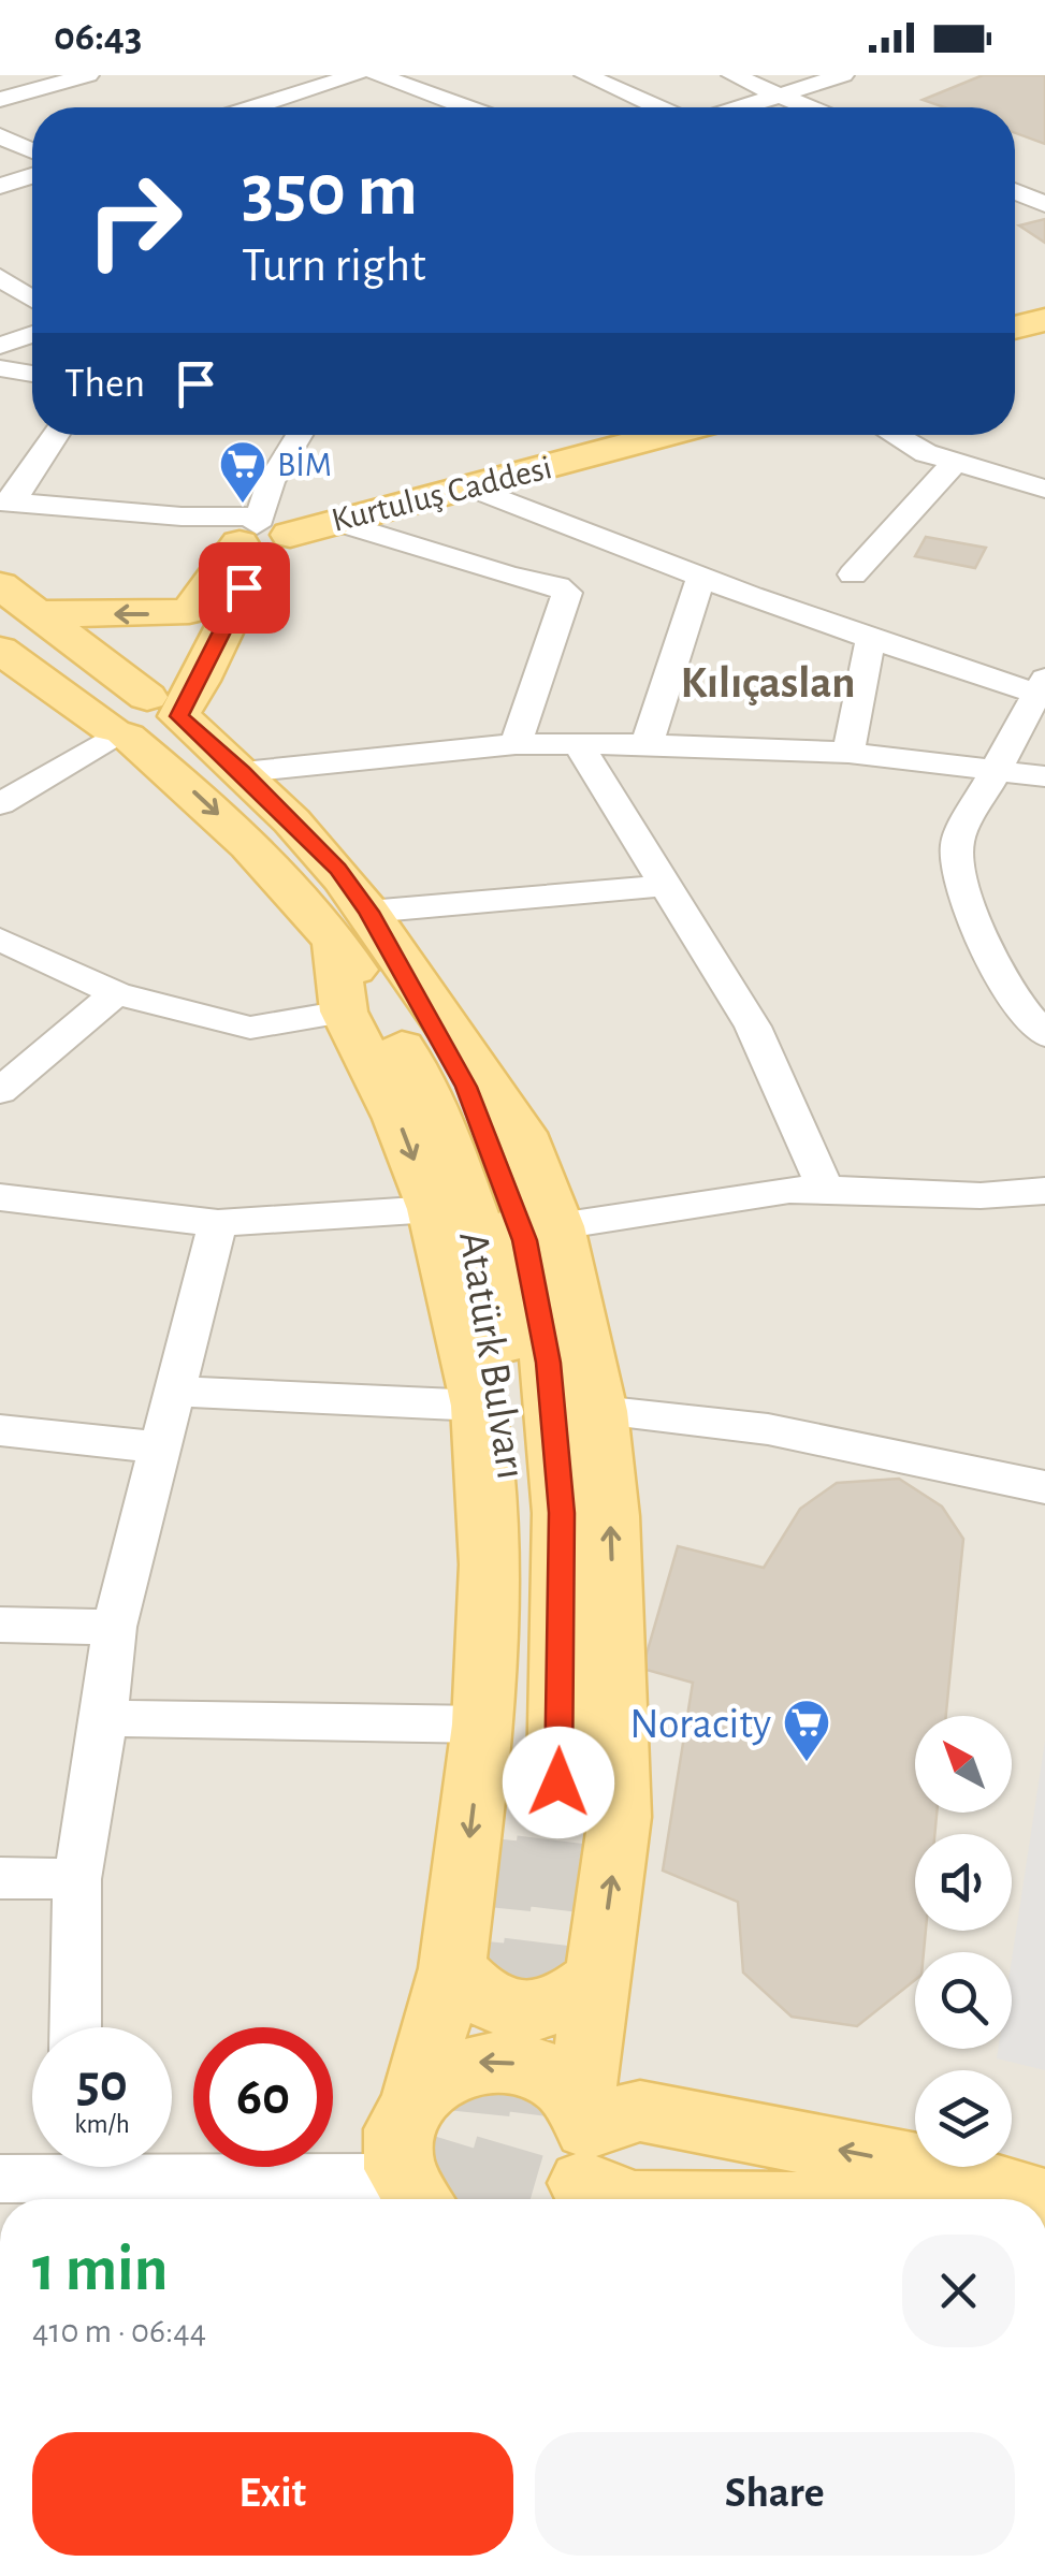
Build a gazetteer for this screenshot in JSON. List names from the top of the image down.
{
  "streets": {
    "main road": ["Kurtuluş Caddesi", "Atatürk Bulvarı"]
  },
  "districts": ["Kılıçaslan"],
  "places": {
    "supermarket": ["BİM", "Noracity"]
  },
  "north": "top left",
  "page": {
    "status": "06:43",
    "turn": ["350 m", "Turn right"],
    "then": "Then",
    "speed": "50 km/h",
    "limit": "60",
    "heading": ["1 min", "410 m · 06:44"],
    "buttons": ["Exit", "Share"]
  }
}
